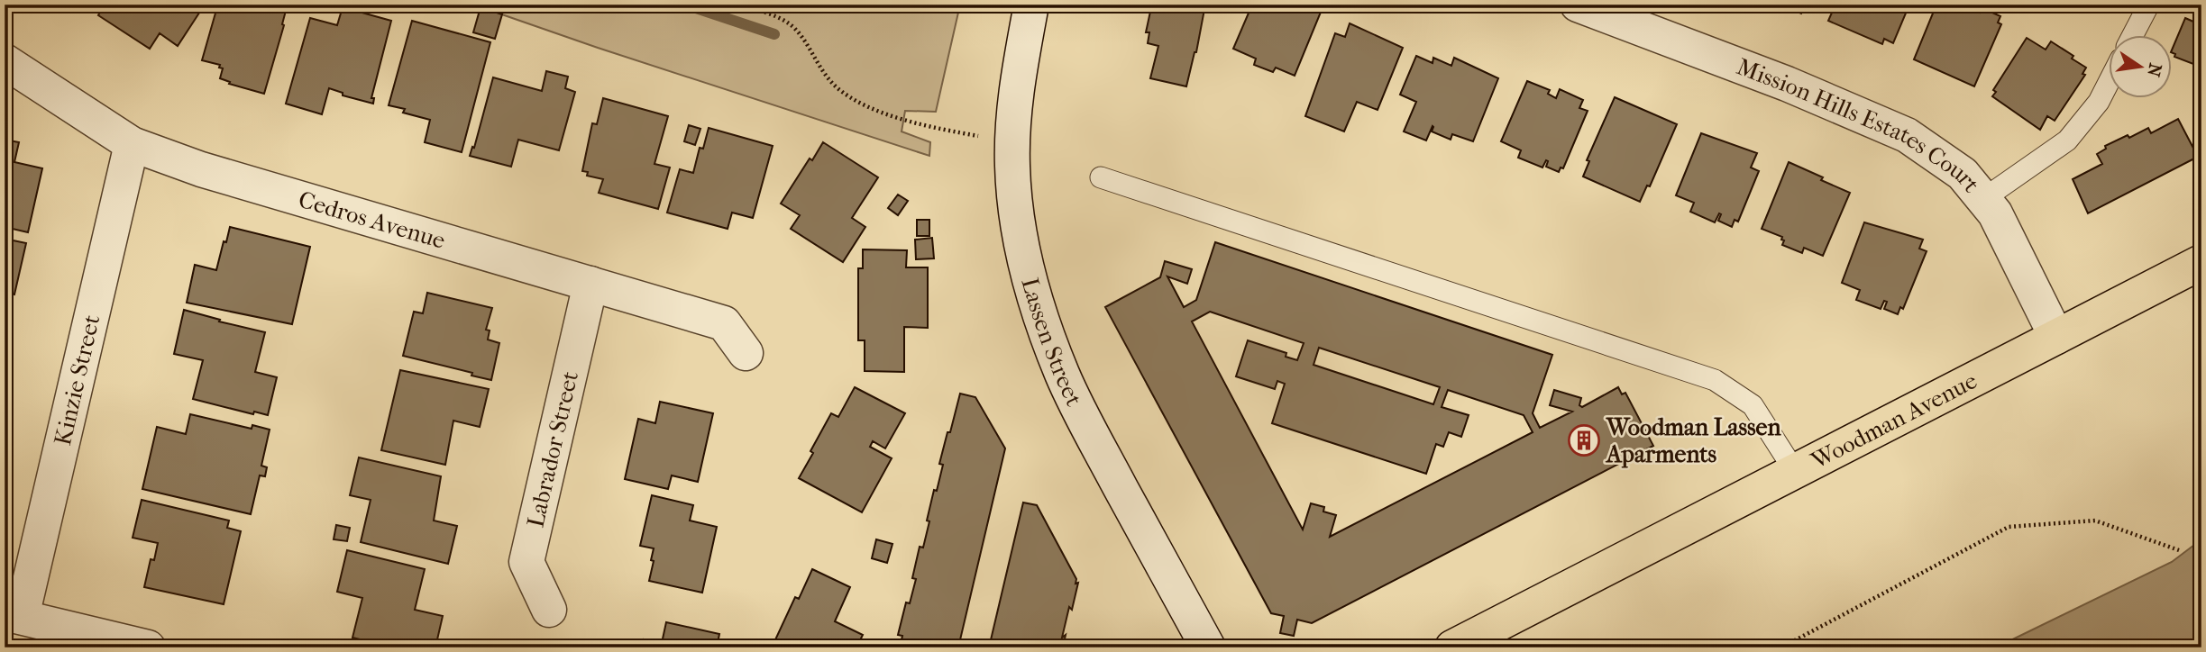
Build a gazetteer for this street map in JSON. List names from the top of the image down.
{
  "streets": {
    "main road": ["Woodman Avenue"],
    "street": [
      "Mission Hills Estates Court",
      "Cedros Avenue",
      "Lassen Street",
      "Kinzie Street",
      "Labrador Street"
    ]
  },
  "crossings": [
    ["Mission Hills Estates Court", "Woodman Avenue"],
    ["Cedros Avenue", "Kinzie Street"],
    ["Cedros Avenue", "Labrador Street"]
  ],
  "places": {
    "building": ["Woodman Lassen Aparments"]
  },
  "north": "right"
}
